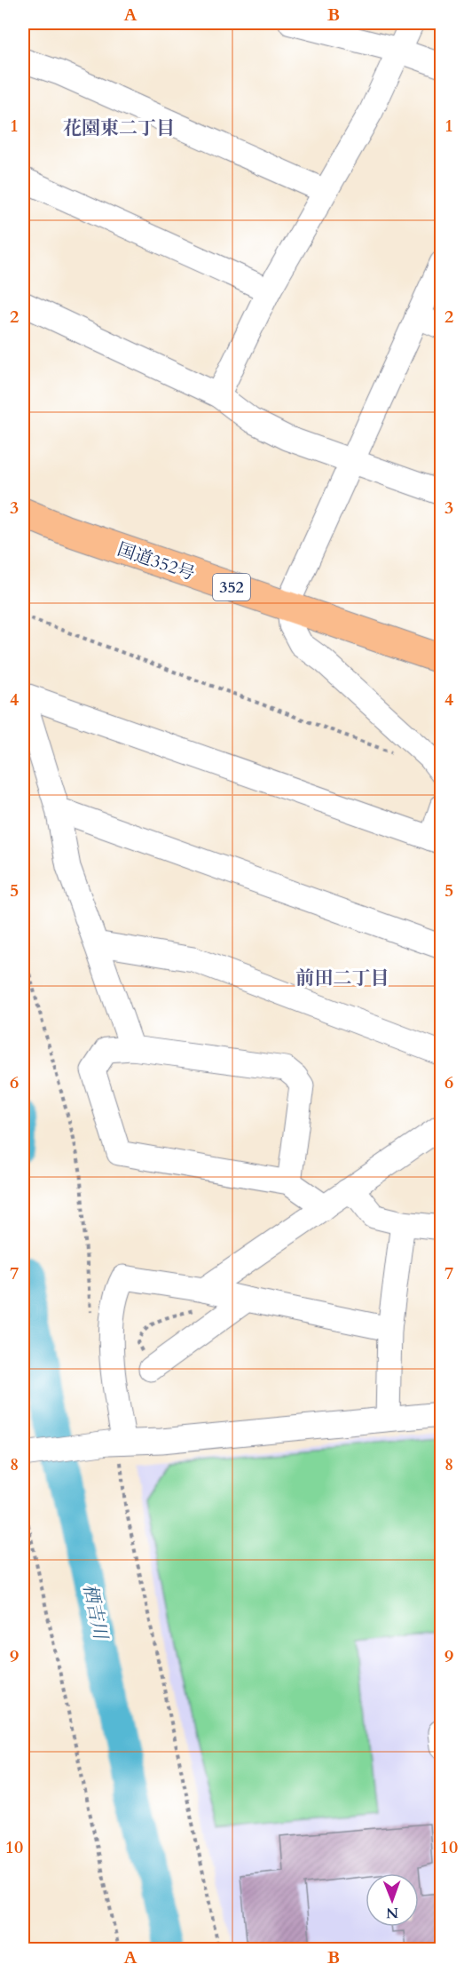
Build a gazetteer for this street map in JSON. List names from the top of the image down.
{
  "streets": {
    "highway": ["国道352号", "352"]
  },
  "districts": ["花園東二丁目", "前田二丁目"],
  "water": ["栖吉川"],
  "north": "bottom",
  "grid": {
    "columns": ["A", "B"],
    "rows": [
      "1",
      "2",
      "3",
      "4",
      "5",
      "6",
      "7",
      "8",
      "9",
      "10"
    ]
  }
}
